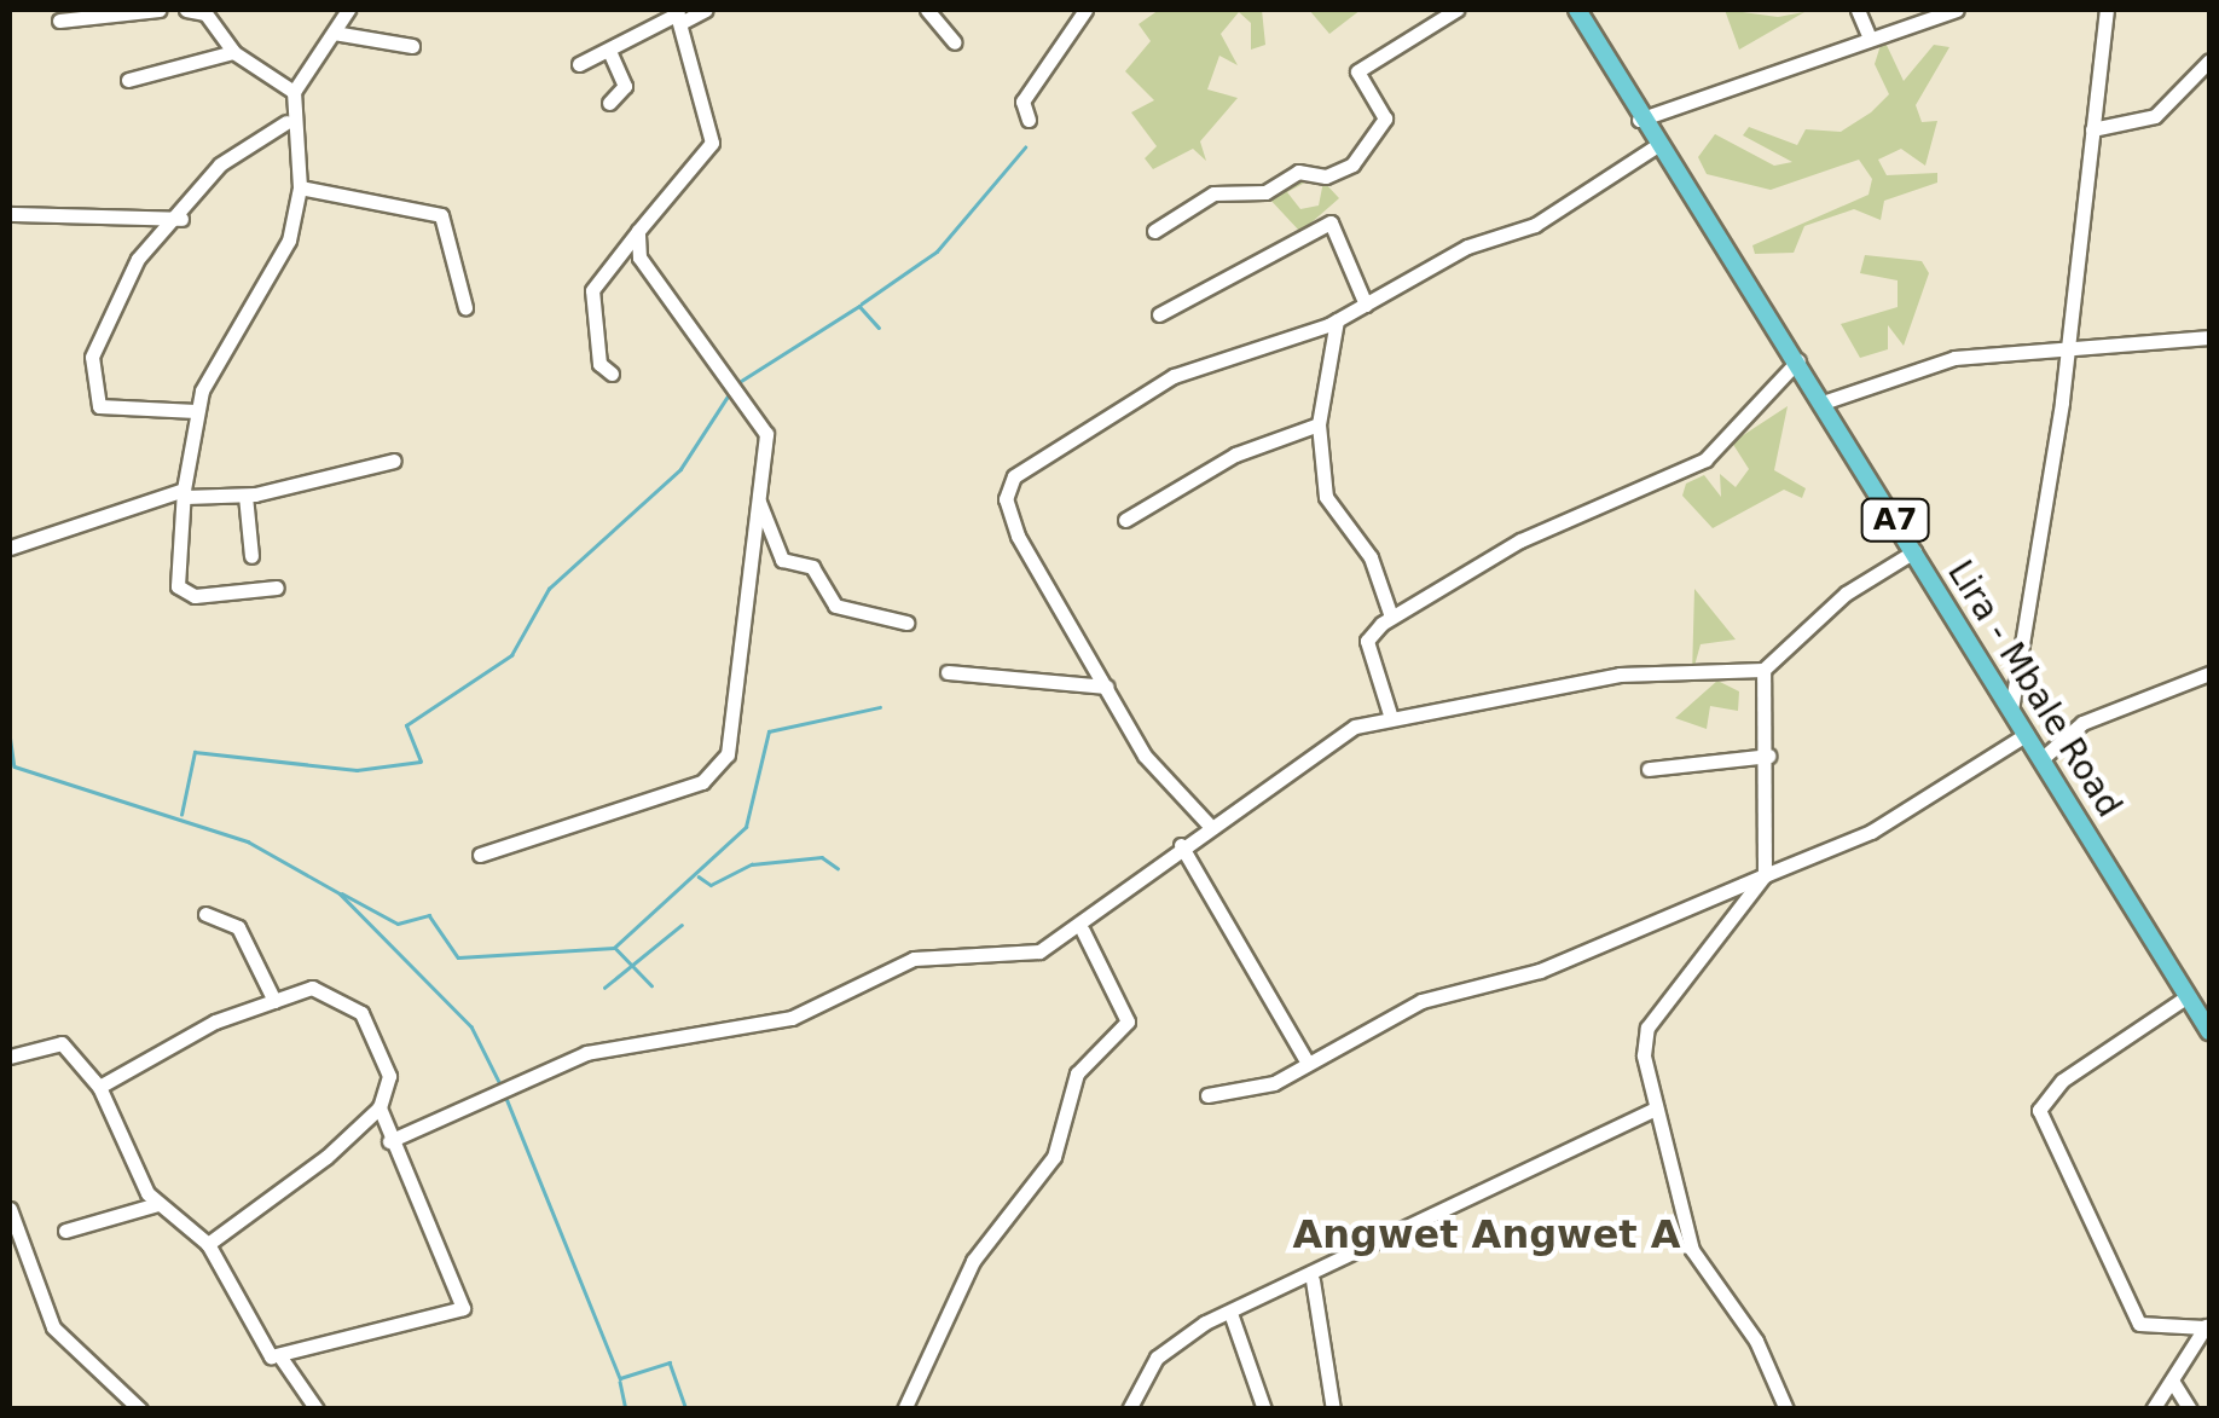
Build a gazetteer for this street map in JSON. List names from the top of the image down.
{
  "streets": {
    "main road": ["A7", "Lira - Mbale Road"]
  },
  "districts": ["Angwet Angwet A"]
}
